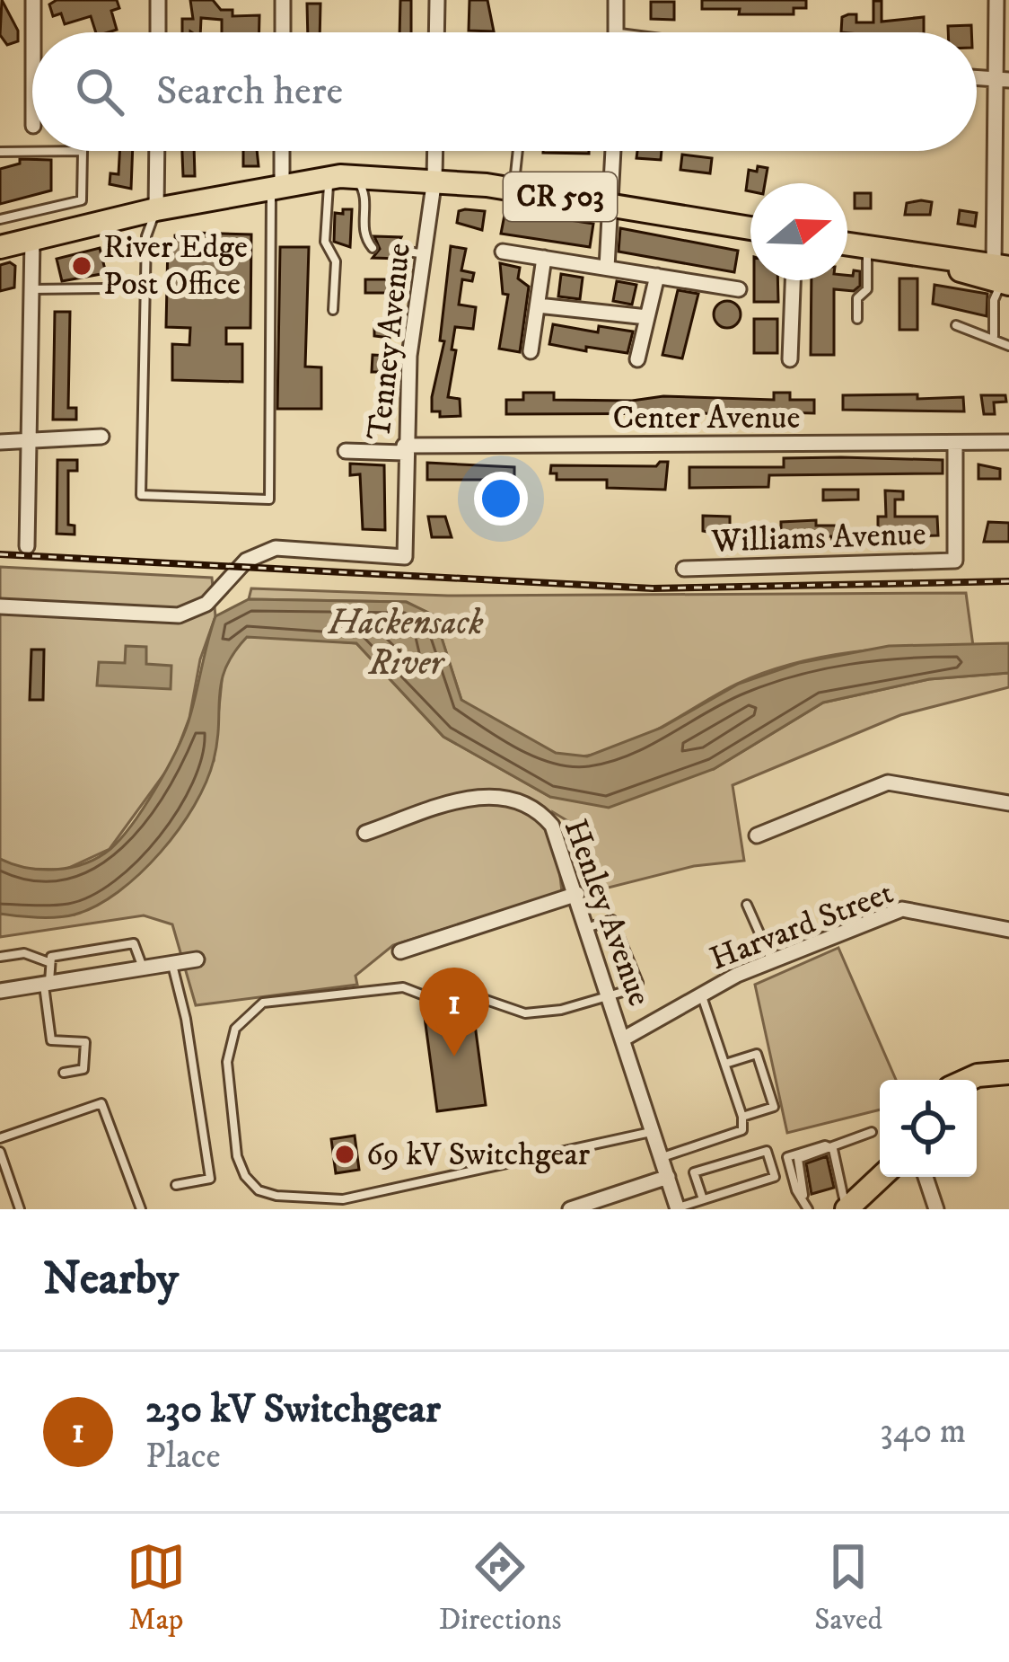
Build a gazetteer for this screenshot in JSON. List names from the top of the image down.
{
  "streets": {
    "main road": ["CR 503"],
    "street": [
      "Tenney Avenue",
      "Center Avenue",
      "Williams Avenue",
      "Henley Avenue",
      "Harvard Street"
    ]
  },
  "crossings": [
    ["CR 503", "Tenney Avenue"],
    ["Tenney Avenue", "Center Avenue"],
    ["Center Avenue", "Williams Avenue"],
    ["Henley Avenue", "Harvard Street"]
  ],
  "water": ["Hackensack River"],
  "places": ["River Edge Post Office", "69 kV Switchgear"],
  "north": "right",
  "page": {
    "search": "Search here",
    "pins": "1",
    "heading": "Nearby",
    "list": [
      {
        "mark": "1",
        "name": "230 kV Switchgear",
        "note": "Place",
        "value": "340 m"
      }
    ],
    "nav": ["Map", "Directions", "Saved"]
  }
}
